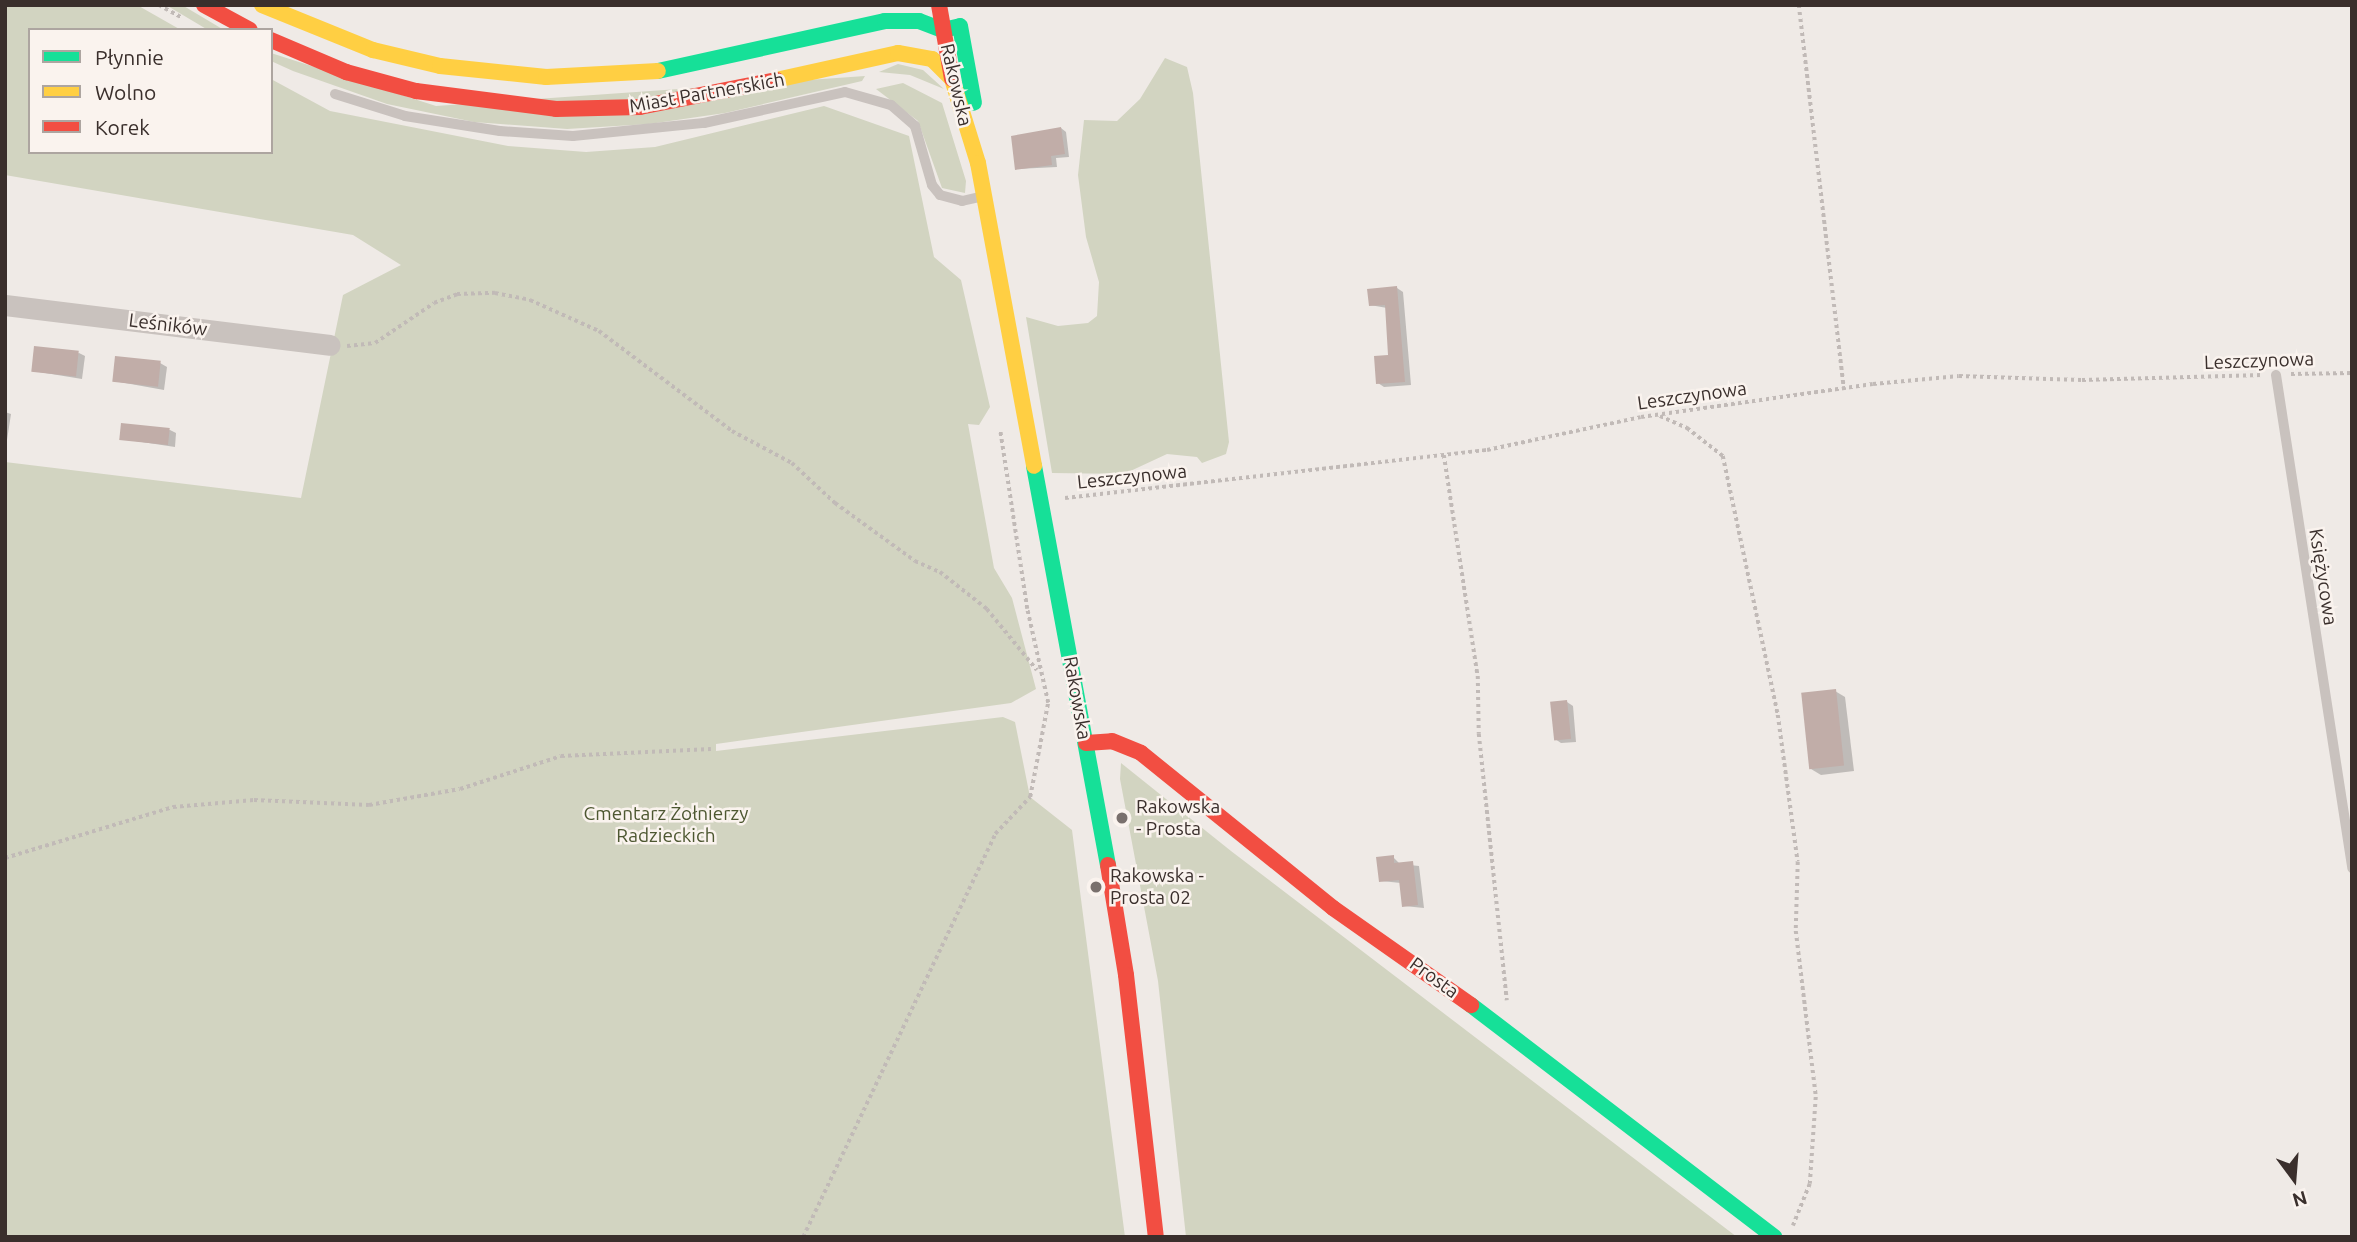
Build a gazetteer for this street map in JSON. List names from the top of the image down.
{
  "streets": {
    "main road": ["Rakowska", "Miast Partnerskich", "Prosta"],
    "street": ["Leśników"],
    "lane": ["Księżycowa"],
    "path": ["Leszczynowa"]
  },
  "crossings": [
    ["Rakowska", "Miast Partnerskich"],
    ["Rakowska", "Leszczynowa"],
    ["Rakowska", "Prosta"],
    ["Leszczynowa", "Księżycowa"]
  ],
  "parks": ["Cmentarz Żołnierzy Radzieckich"],
  "places": ["Rakowska - Prosta", "Rakowska - Prosta 02"],
  "legend": ["Płynnie", "Wolno", "Korek"],
  "north": "bottom"
}
